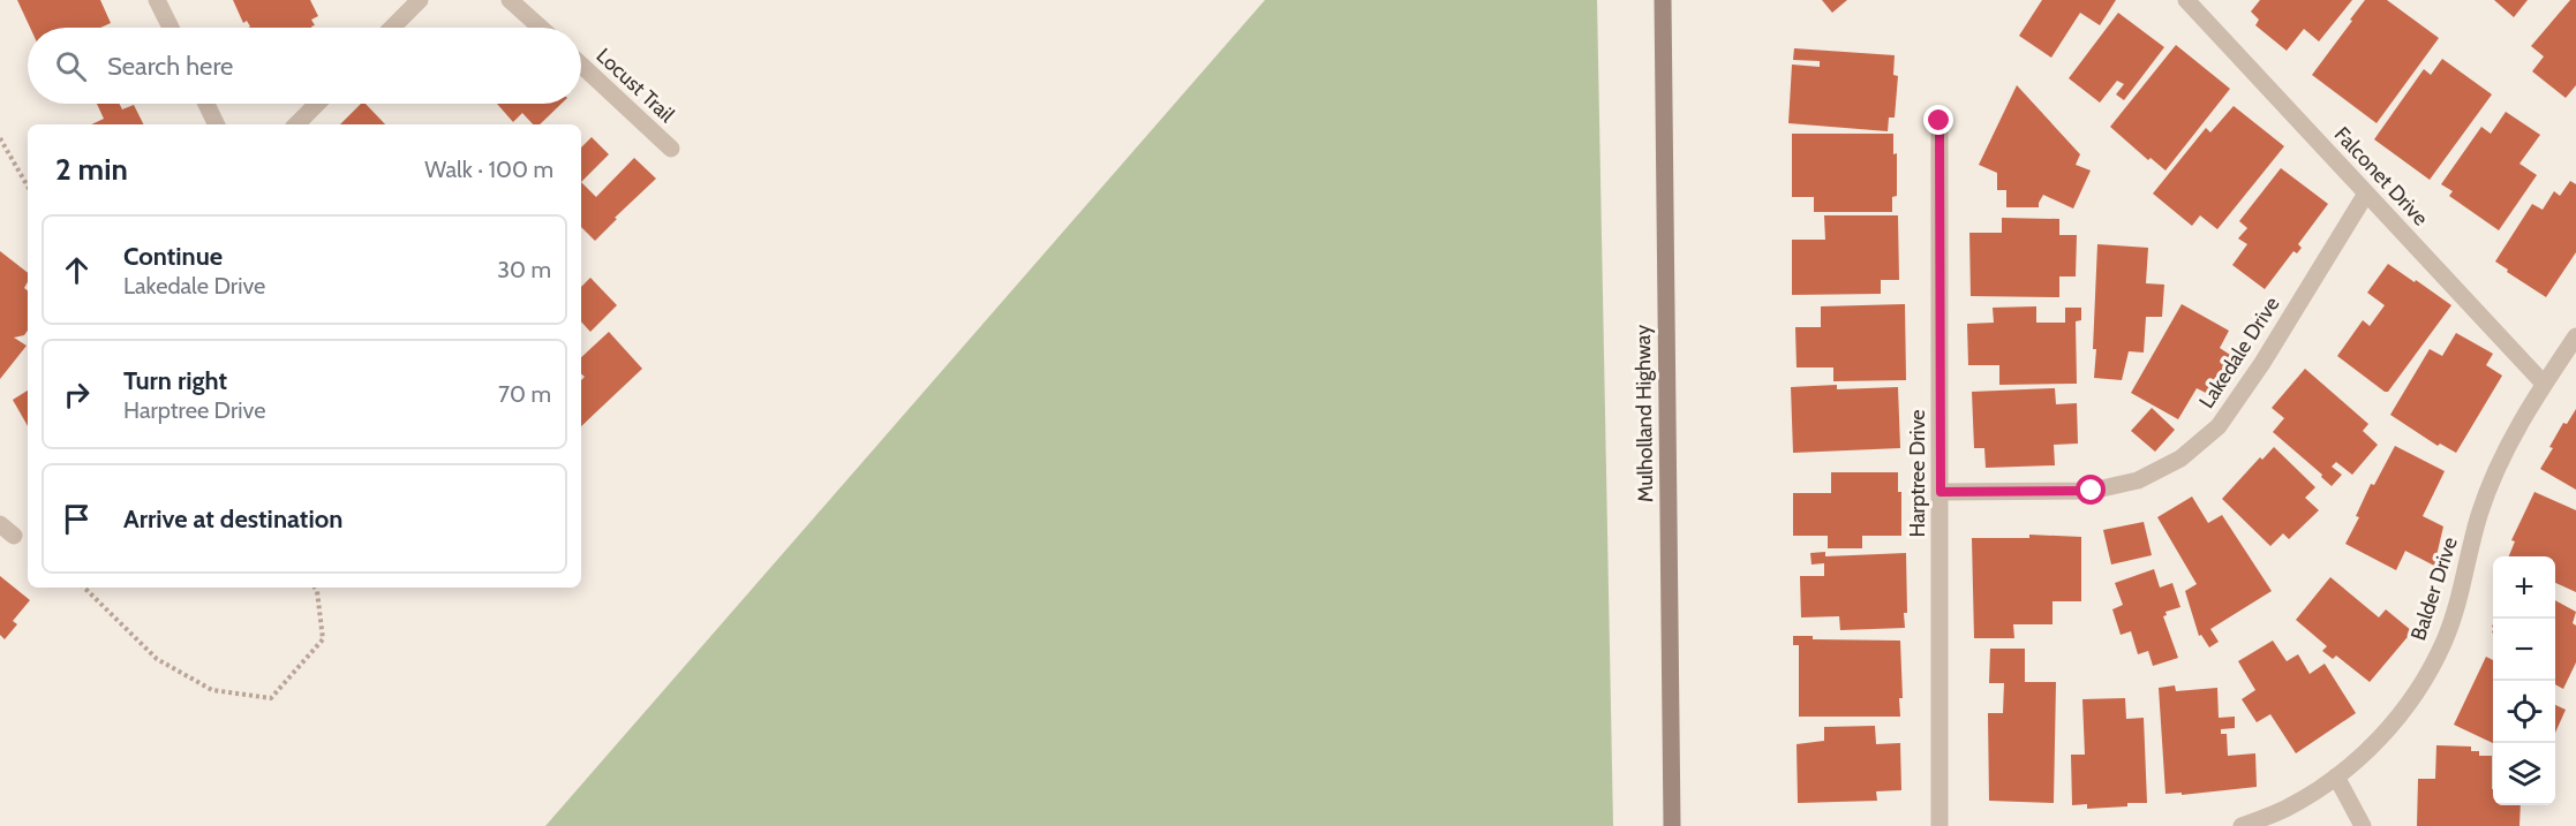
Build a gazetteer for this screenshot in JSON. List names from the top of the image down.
{
  "streets": {
    "main road": ["Mulholland Highway"],
    "street": [
      "Locust Trail",
      "Falconet Drive",
      "Lakedale Drive",
      "Harptree Drive",
      "Balder Drive"
    ]
  },
  "crossings": [
    ["Falconet Drive", "Lakedale Drive"],
    ["Falconet Drive", "Balder Drive"],
    ["Lakedale Drive", "Harptree Drive"]
  ],
  "page": {
    "search": "Search here",
    "heading": ["2 min", "Walk · 100 m"],
    "list": [
      ["Continue", "Lakedale Drive", "30 m"],
      ["Turn right", "Harptree Drive", "70 m"],
      "Arrive at destination"
    ],
    "map_buttons": ["+", "−"]
  }
}
